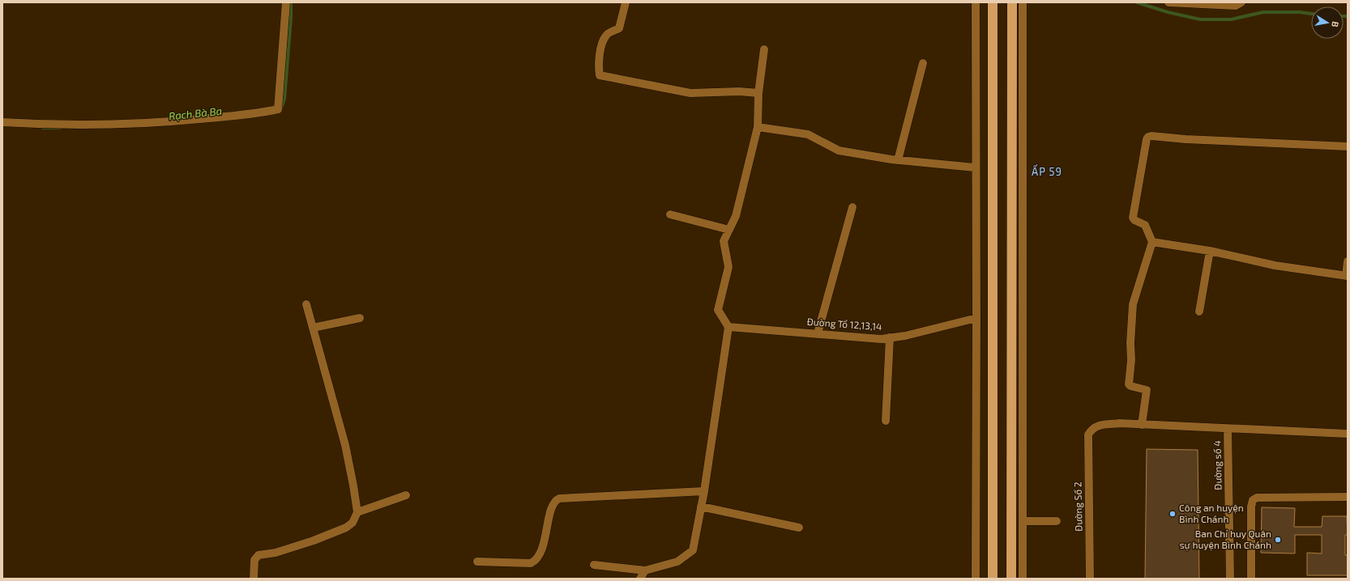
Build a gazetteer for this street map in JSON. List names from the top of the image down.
{
  "streets": {
    "street": ["Đường Tổ 12,13,14", "Đường số 4", "Đường Số 2"]
  },
  "districts": ["ẤP 59"],
  "water": ["Rạch Bà Ba"],
  "places": ["Công an huyện Bình Chánh", "Ban Chỉ huy Quân sự huyện Bình Chánh"],
  "north": "right"
}
